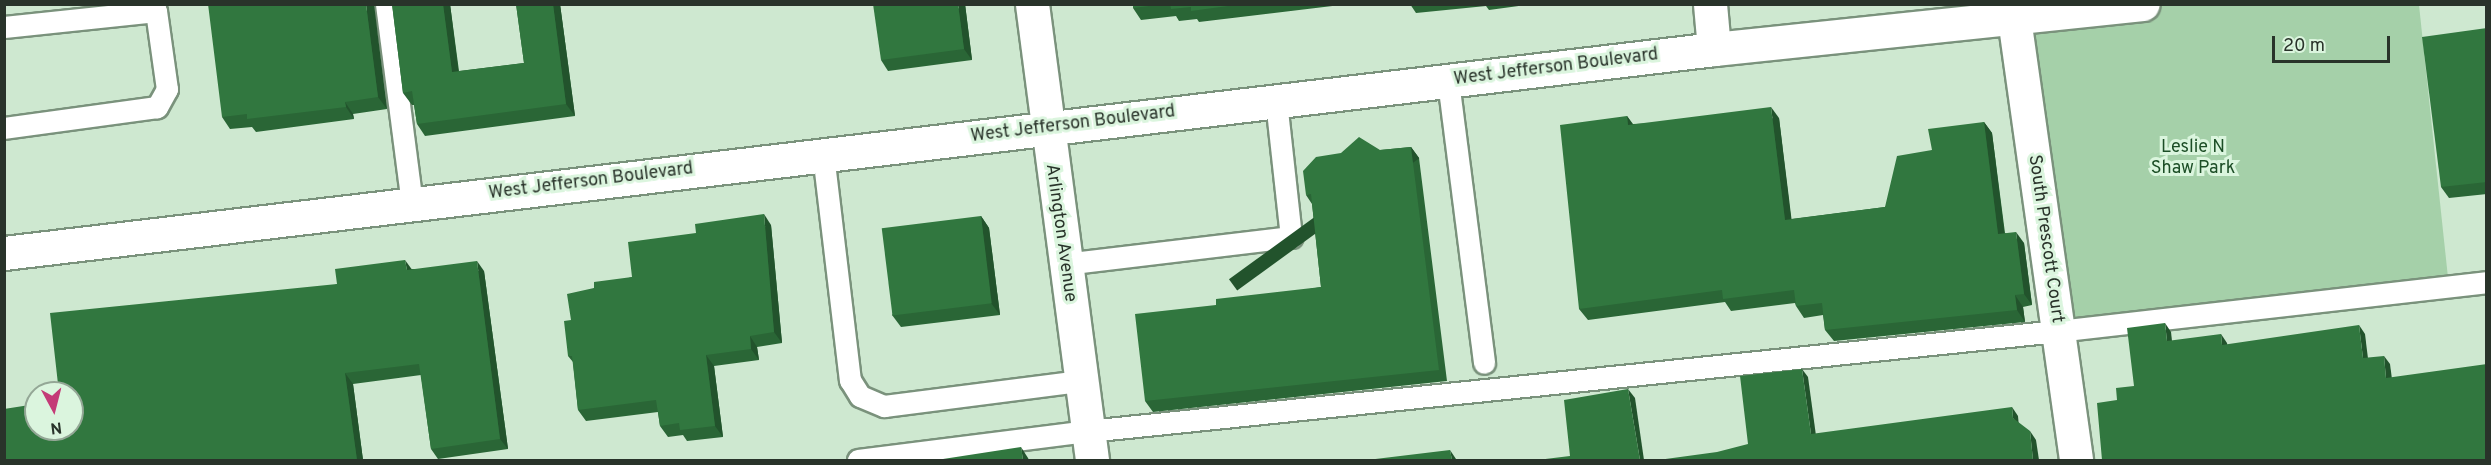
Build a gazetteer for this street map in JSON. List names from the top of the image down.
{
  "streets": {
    "main road": ["West Jefferson Boulevard", "Arlington Avenue", "South Prescott Court"]
  },
  "crossings": [
    ["West Jefferson Boulevard", "Arlington Avenue"],
    ["West Jefferson Boulevard", "South Prescott Court"]
  ],
  "parks": ["Leslie N Shaw Park"],
  "scale_bar": "20 m",
  "north": "bottom"
}
